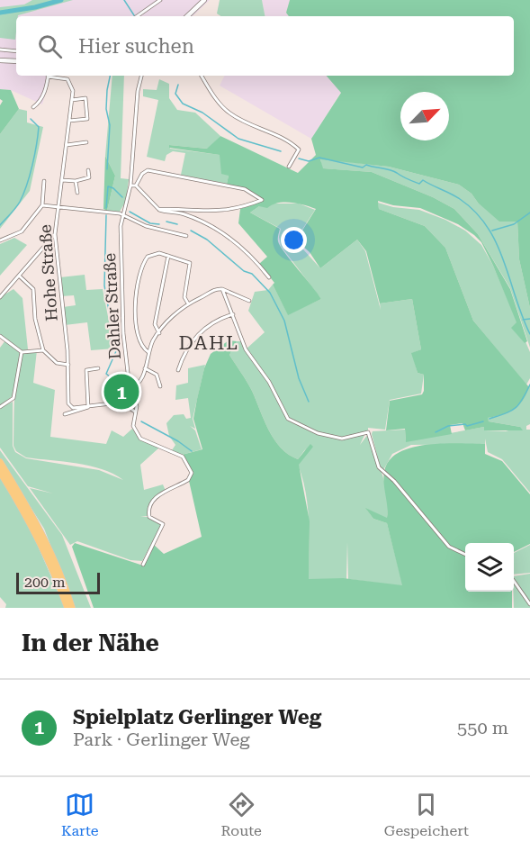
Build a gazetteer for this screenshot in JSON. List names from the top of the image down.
{
  "streets": {
    "street": ["Hohe Straße", "Dahler Straße"]
  },
  "districts": ["DAHL"],
  "scale_bar": "200 m",
  "north": "top right",
  "page": {
    "search": "Hier suchen",
    "pins": "1",
    "scale": "200 m",
    "heading": "In der Nähe",
    "list": [
      {
        "mark": "1",
        "name": "Spielplatz Gerlinger Weg",
        "note": "Park · Gerlinger Weg",
        "value": "550 m"
      }
    ],
    "nav": ["Karte", "Route", "Gespeichert"]
  }
}
